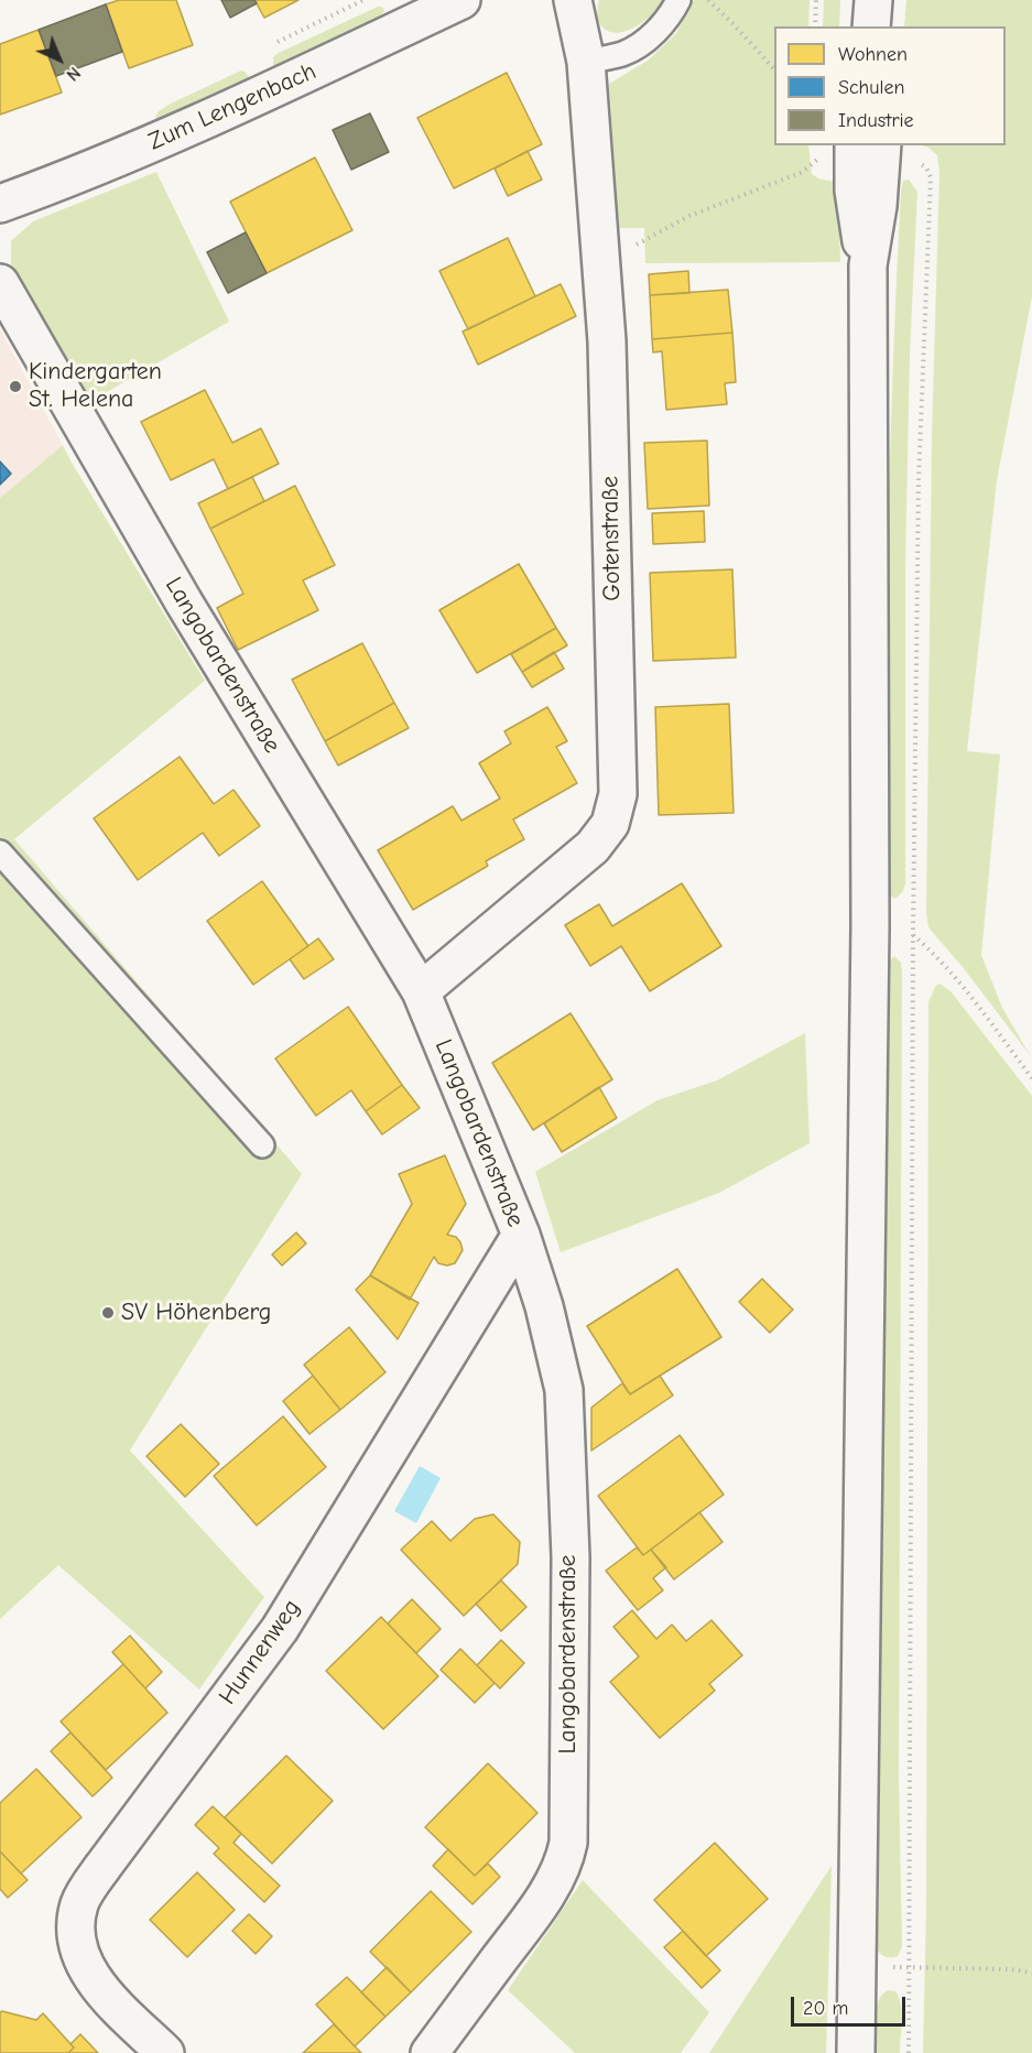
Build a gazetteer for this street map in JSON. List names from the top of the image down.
{
  "streets": {
    "street": [
      "Zum Lengenbach",
      "Gotenstraße",
      "Langobardenstraße",
      "Hunnenweg"
    ]
  },
  "crossings": [
    ["Gotenstraße", "Langobardenstraße"],
    ["Langobardenstraße", "Hunnenweg"]
  ],
  "places": ["Kindergarten St. Helena", "SV Höhenberg"],
  "legend": ["Wohnen", "Schulen", "Industrie"],
  "scale_bar": "20 m",
  "north": "bottom right"
}
